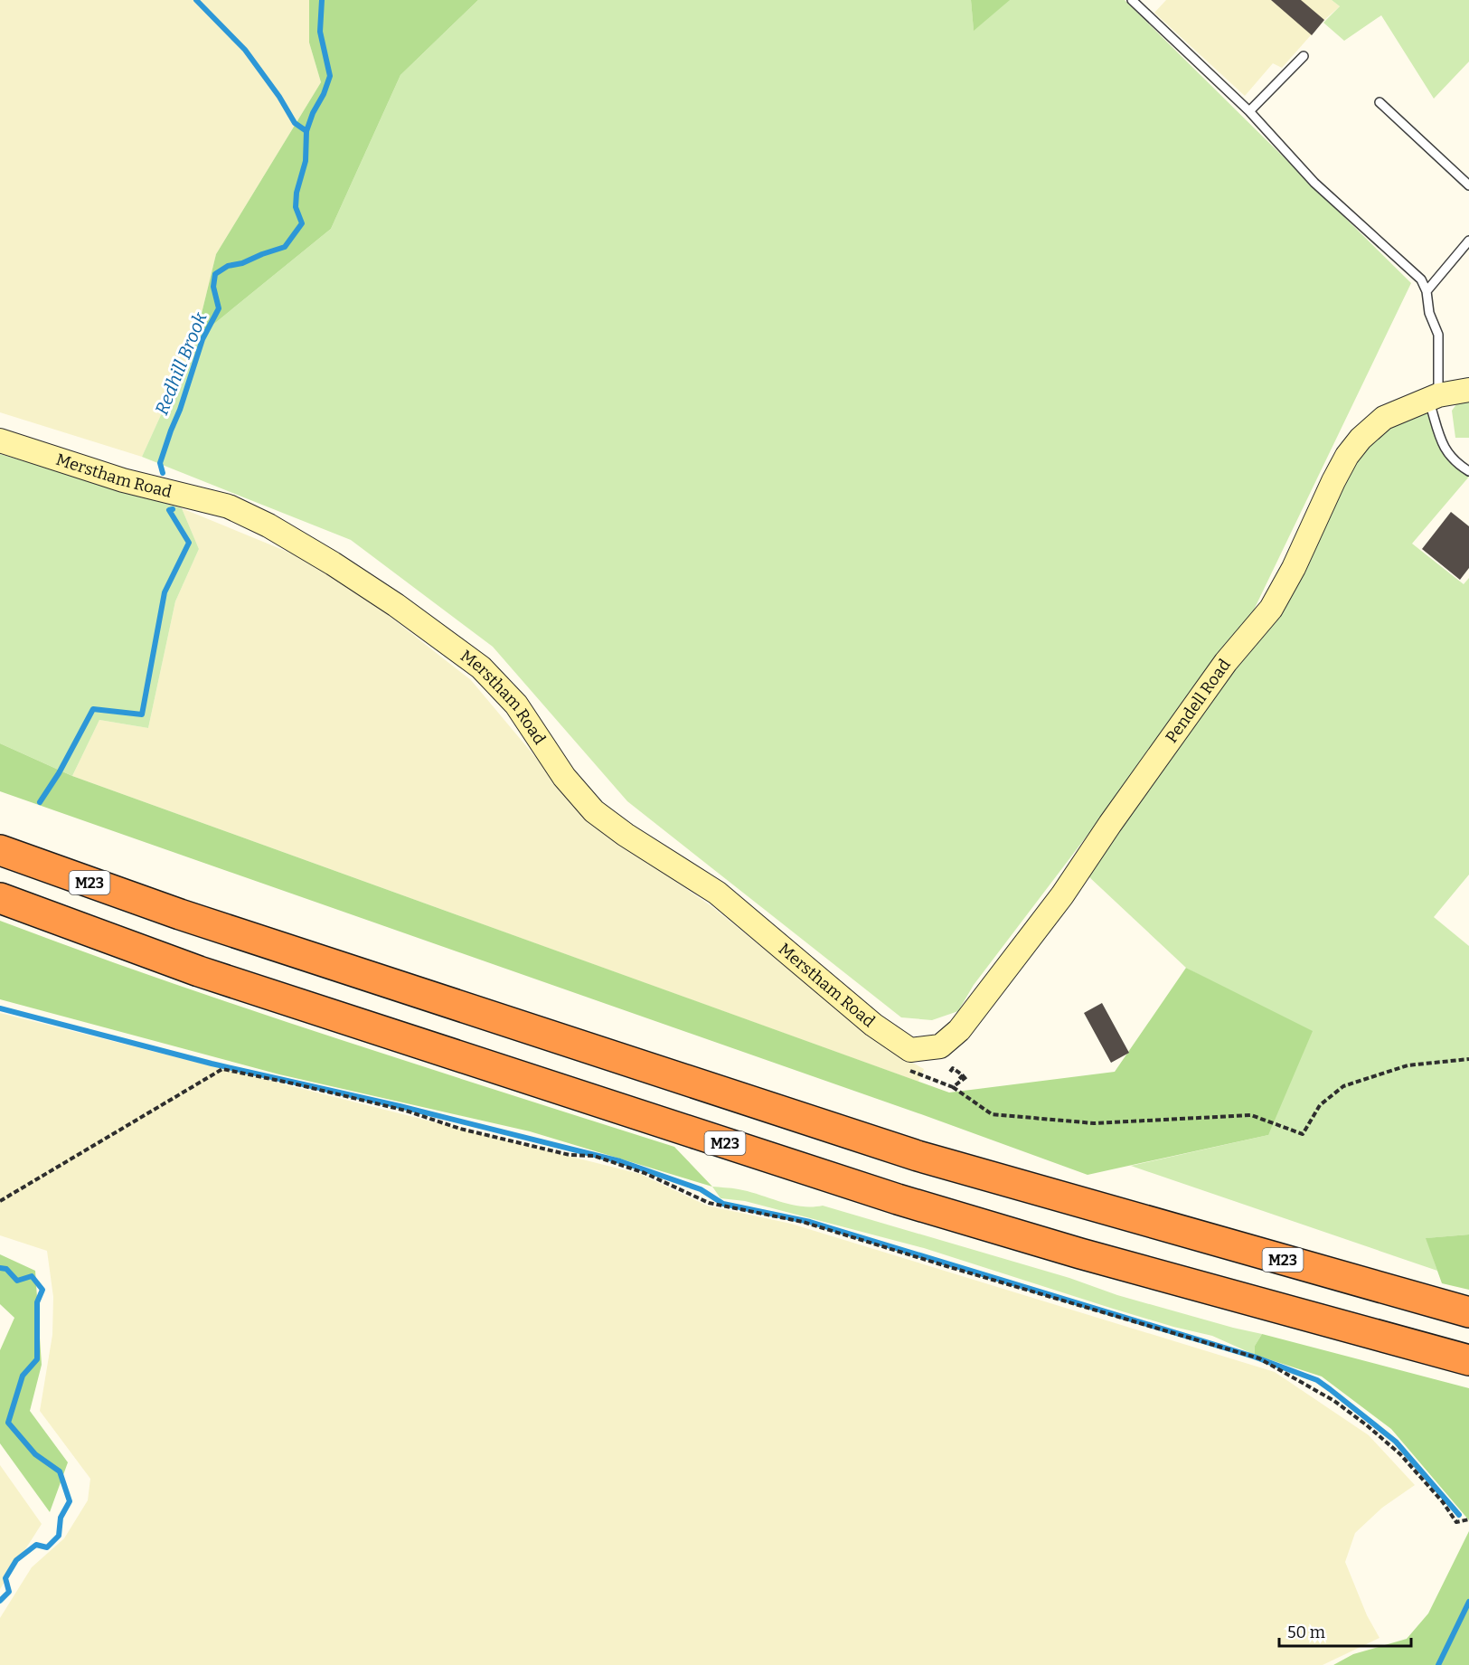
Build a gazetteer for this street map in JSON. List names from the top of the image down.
{
  "streets": {
    "highway": ["M23"],
    "street": ["Merstham Road", "Pendell Road"]
  },
  "crossings": [
    ["Merstham Road", "Pendell Road"]
  ],
  "water": ["Redhill Brook"],
  "scale_bar": "50 m"
}
